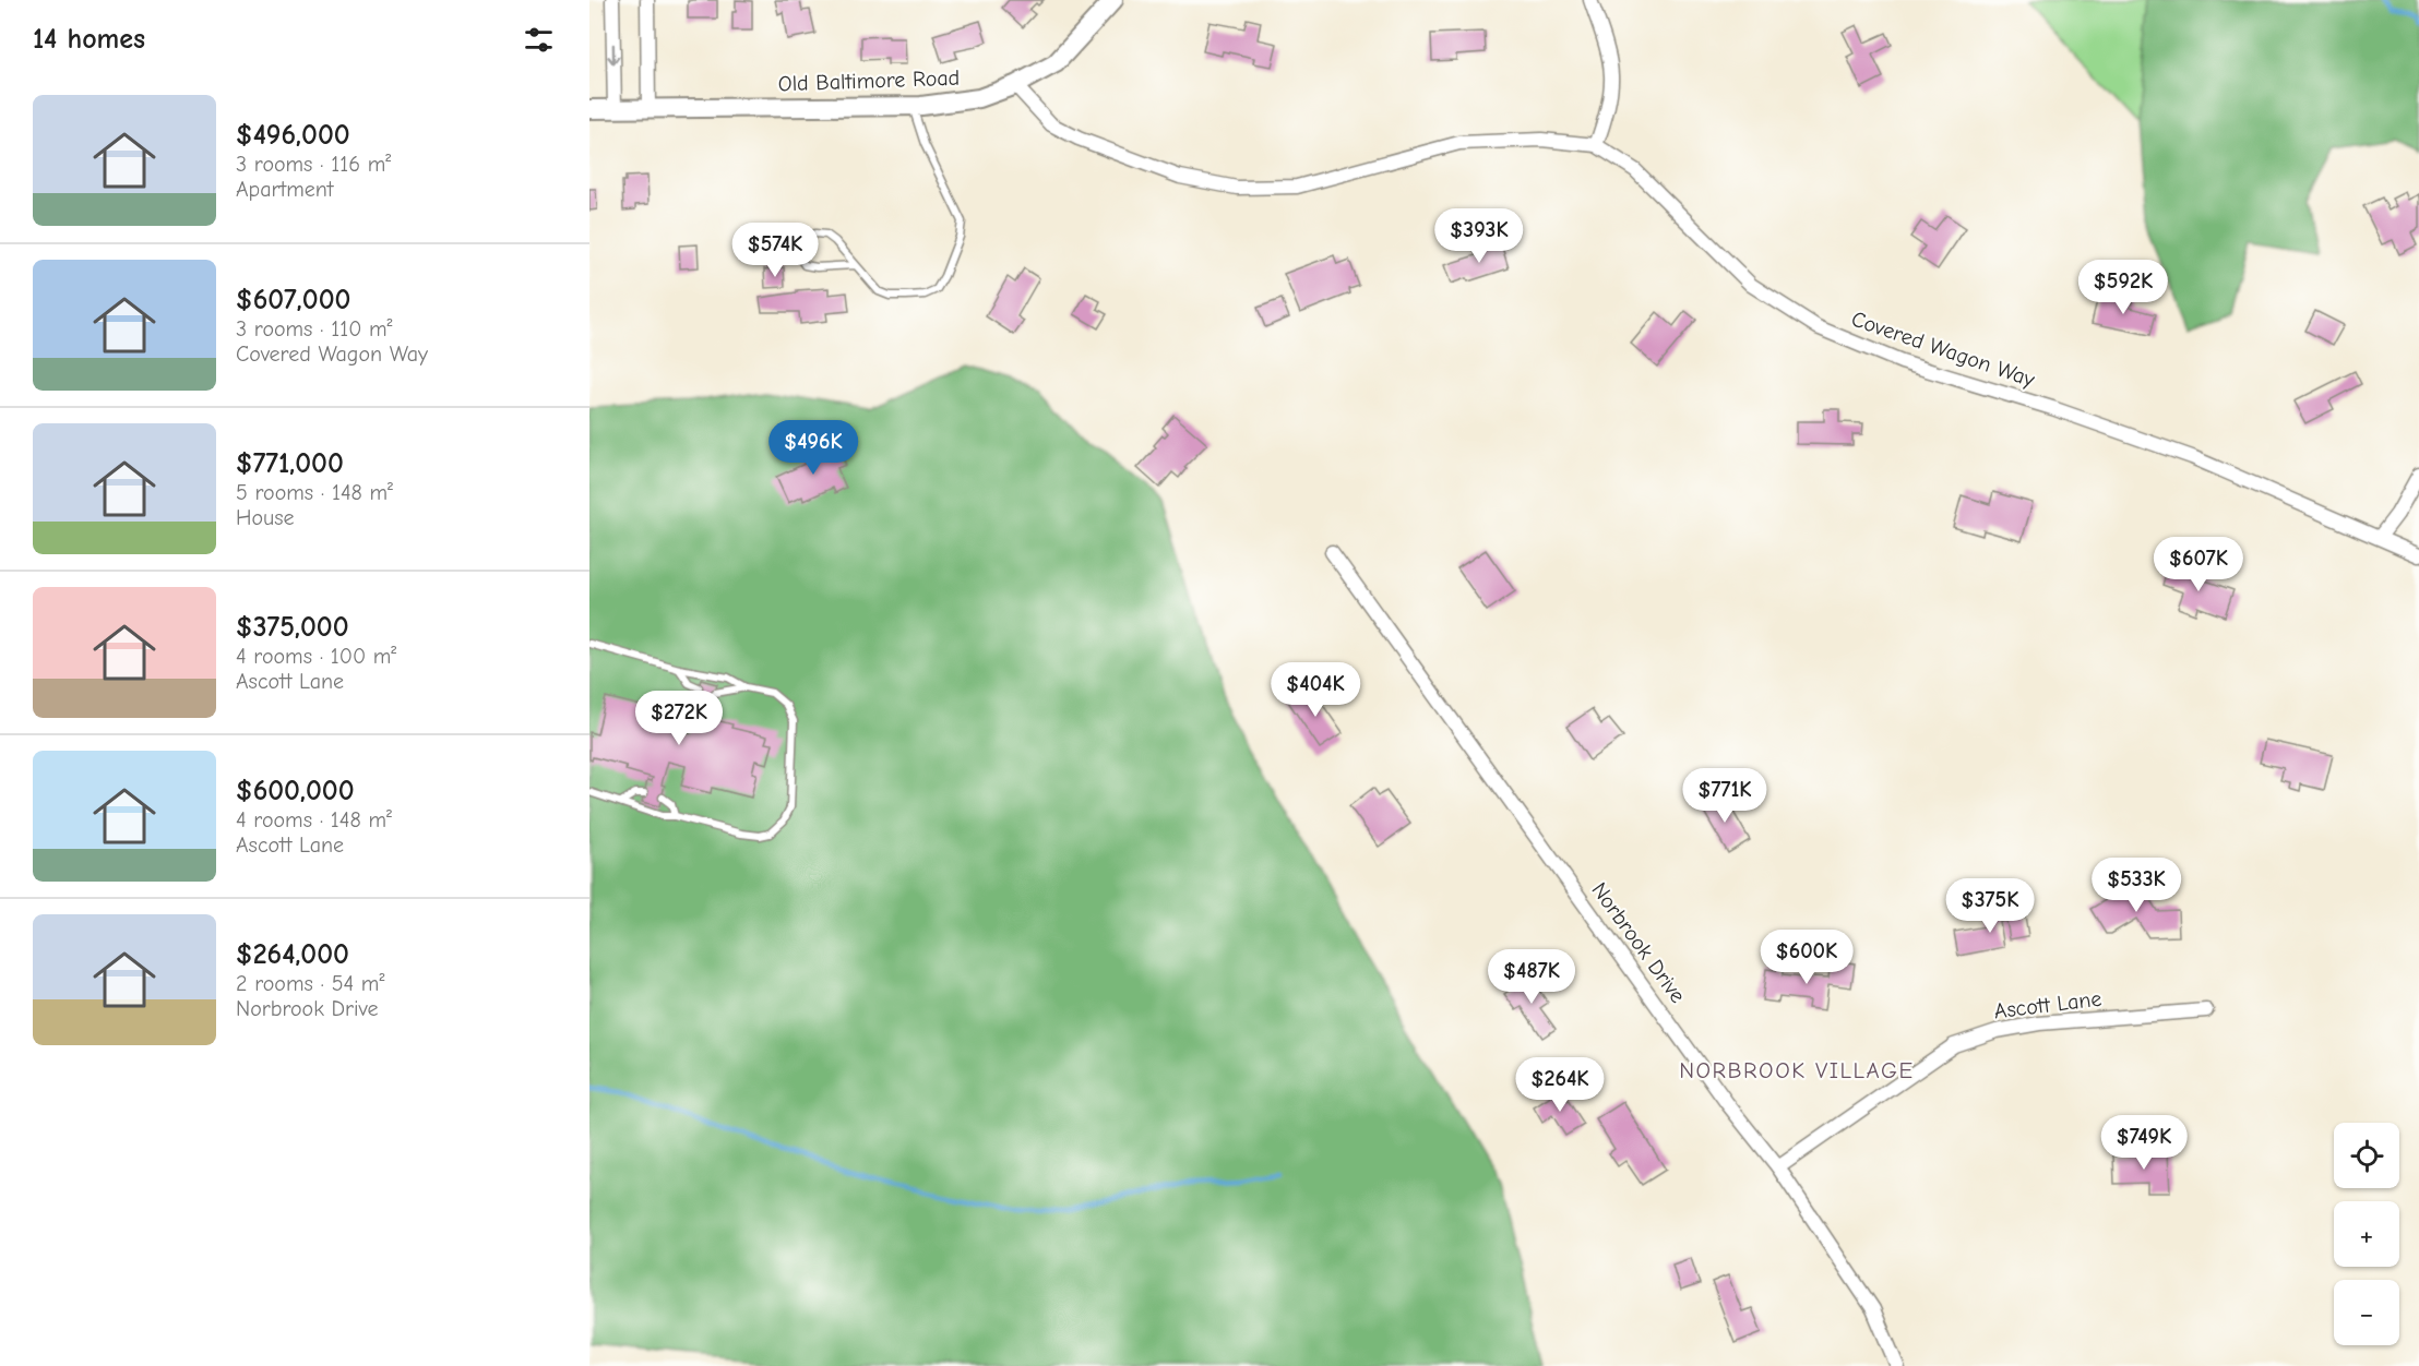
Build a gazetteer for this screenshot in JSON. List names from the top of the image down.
{
  "streets": {
    "street": [
      "Old Baltimore Road",
      "Covered Wagon Way",
      "Norbrook Drive",
      "Ascott Lane"
    ]
  },
  "crossings": [
    ["Old Baltimore Road", "Covered Wagon Way"],
    ["Norbrook Drive", "Ascott Lane"]
  ],
  "districts": ["NORBROOK VILLAGE"],
  "page": {
    "heading": "14 homes",
    "list": [
      {
        "name": "$496,000",
        "note": "3 rooms · 116 m² · Apartment"
      },
      {
        "name": "$607,000",
        "note": "3 rooms · 110 m² · Covered Wagon Way"
      },
      {
        "name": "$771,000",
        "note": "5 rooms · 148 m² · House"
      },
      {
        "name": "$375,000",
        "note": "4 rooms · 100 m² · Ascott Lane"
      },
      {
        "name": "$600,000",
        "note": "4 rooms · 148 m² · Ascott Lane"
      },
      {
        "name": "$264,000",
        "note": "2 rooms · 54 m² · Norbrook Drive"
      }
    ],
    "price": [
      "$393K",
      "$574K",
      "$592K",
      "$496K",
      "$607K",
      "$404K",
      "$272K",
      "$771K",
      "$533K",
      "$375K",
      "$600K",
      "$487K",
      "$264K",
      "$749K"
    ],
    "map_buttons": ["+", "−"]
  }
}
